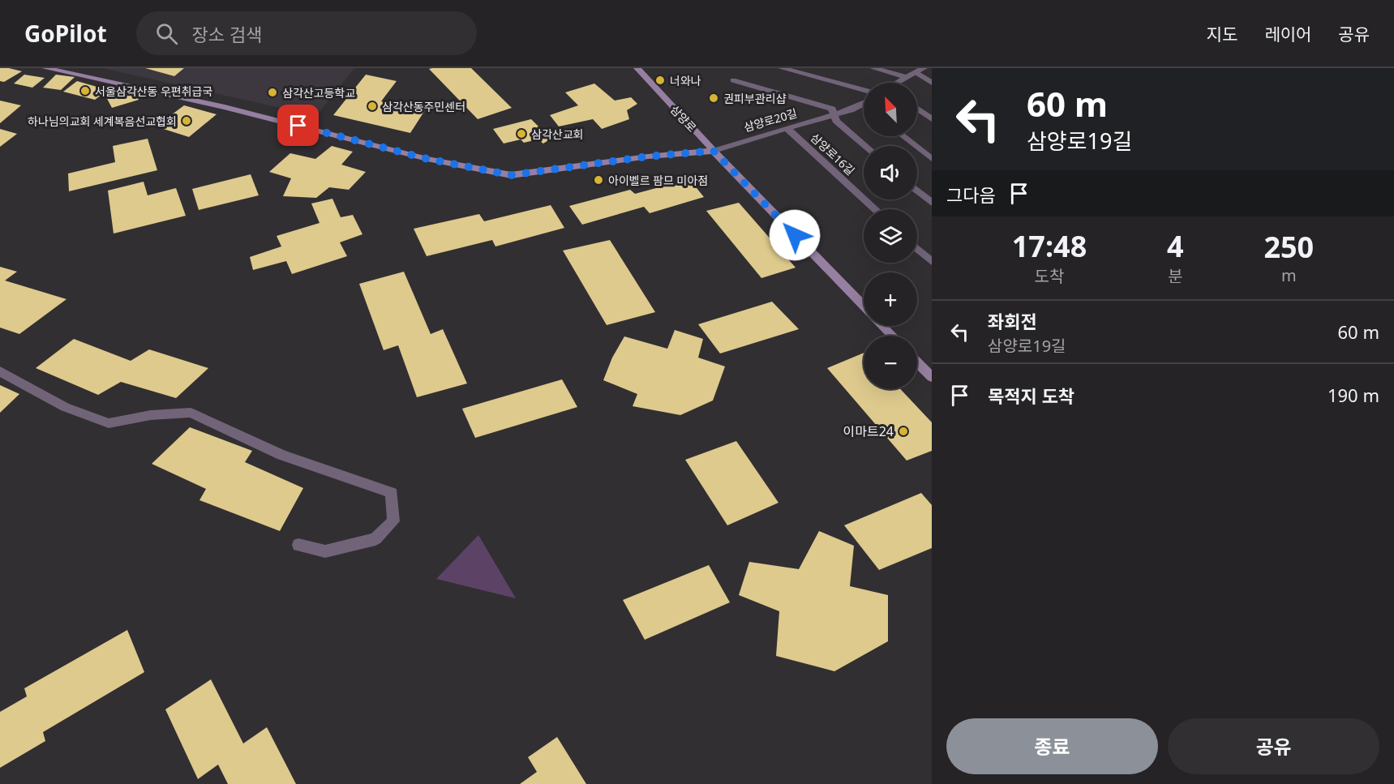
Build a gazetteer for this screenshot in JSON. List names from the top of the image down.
{
  "streets": {
    "street": ["삼양로", "삼양로20길", "삼양로16길"]
  },
  "crossings": [
    ["삼양로", "삼양로20길"],
    ["삼양로20길", "삼양로16길"]
  ],
  "places": [
    "너와나",
    "서울삼각산동 우편취급국",
    "삼각산고등학교",
    "권피부관리샵",
    "삼각산동주민센터",
    "하나님의교회 세계복음선교협회",
    "삼각산교회",
    "아이벨르 팜므 미아점",
    "이마트24"
  ],
  "north": "top left",
  "page": {
    "header": "GoPilot",
    "search": "장소 검색",
    "nav": ["지도", "레이어", "공유"],
    "turn": ["60 m", "삼양로19길"],
    "map_buttons": ["+", "−"],
    "then": "그다음",
    "eta": [
      "17:48",
      "도착",
      "4",
      "분",
      "250",
      "m"
    ],
    "list": [
      {
        "name": "좌회전",
        "note": "삼양로19길",
        "value": "60 m"
      },
      {
        "name": "목적지 도착",
        "value": "190 m"
      }
    ],
    "buttons": ["종료", "공유"]
  }
}
